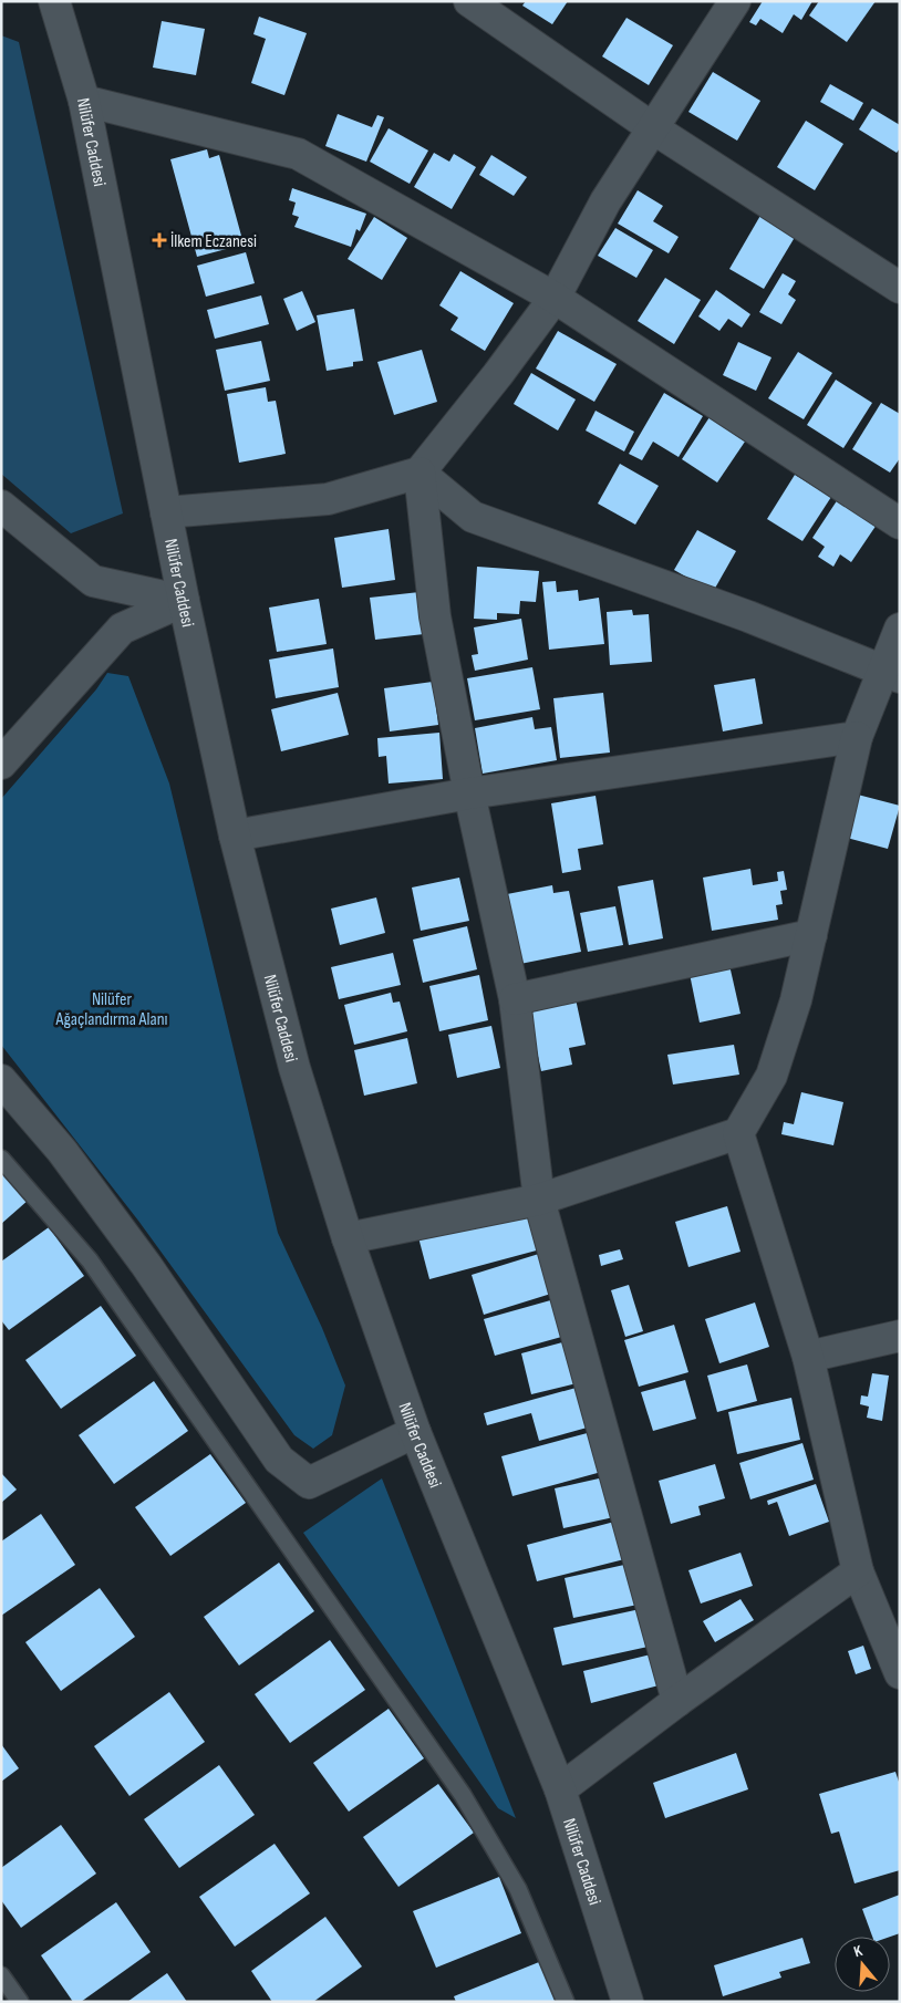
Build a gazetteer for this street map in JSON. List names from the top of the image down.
{
  "streets": {
    "street": ["Nilüfer Caddesi"]
  },
  "parks": ["Nilüfer Ağaçlandırma Alanı"],
  "places": {
    "health": ["İlkem Eczanesi"]
  },
  "north": "top"
}
